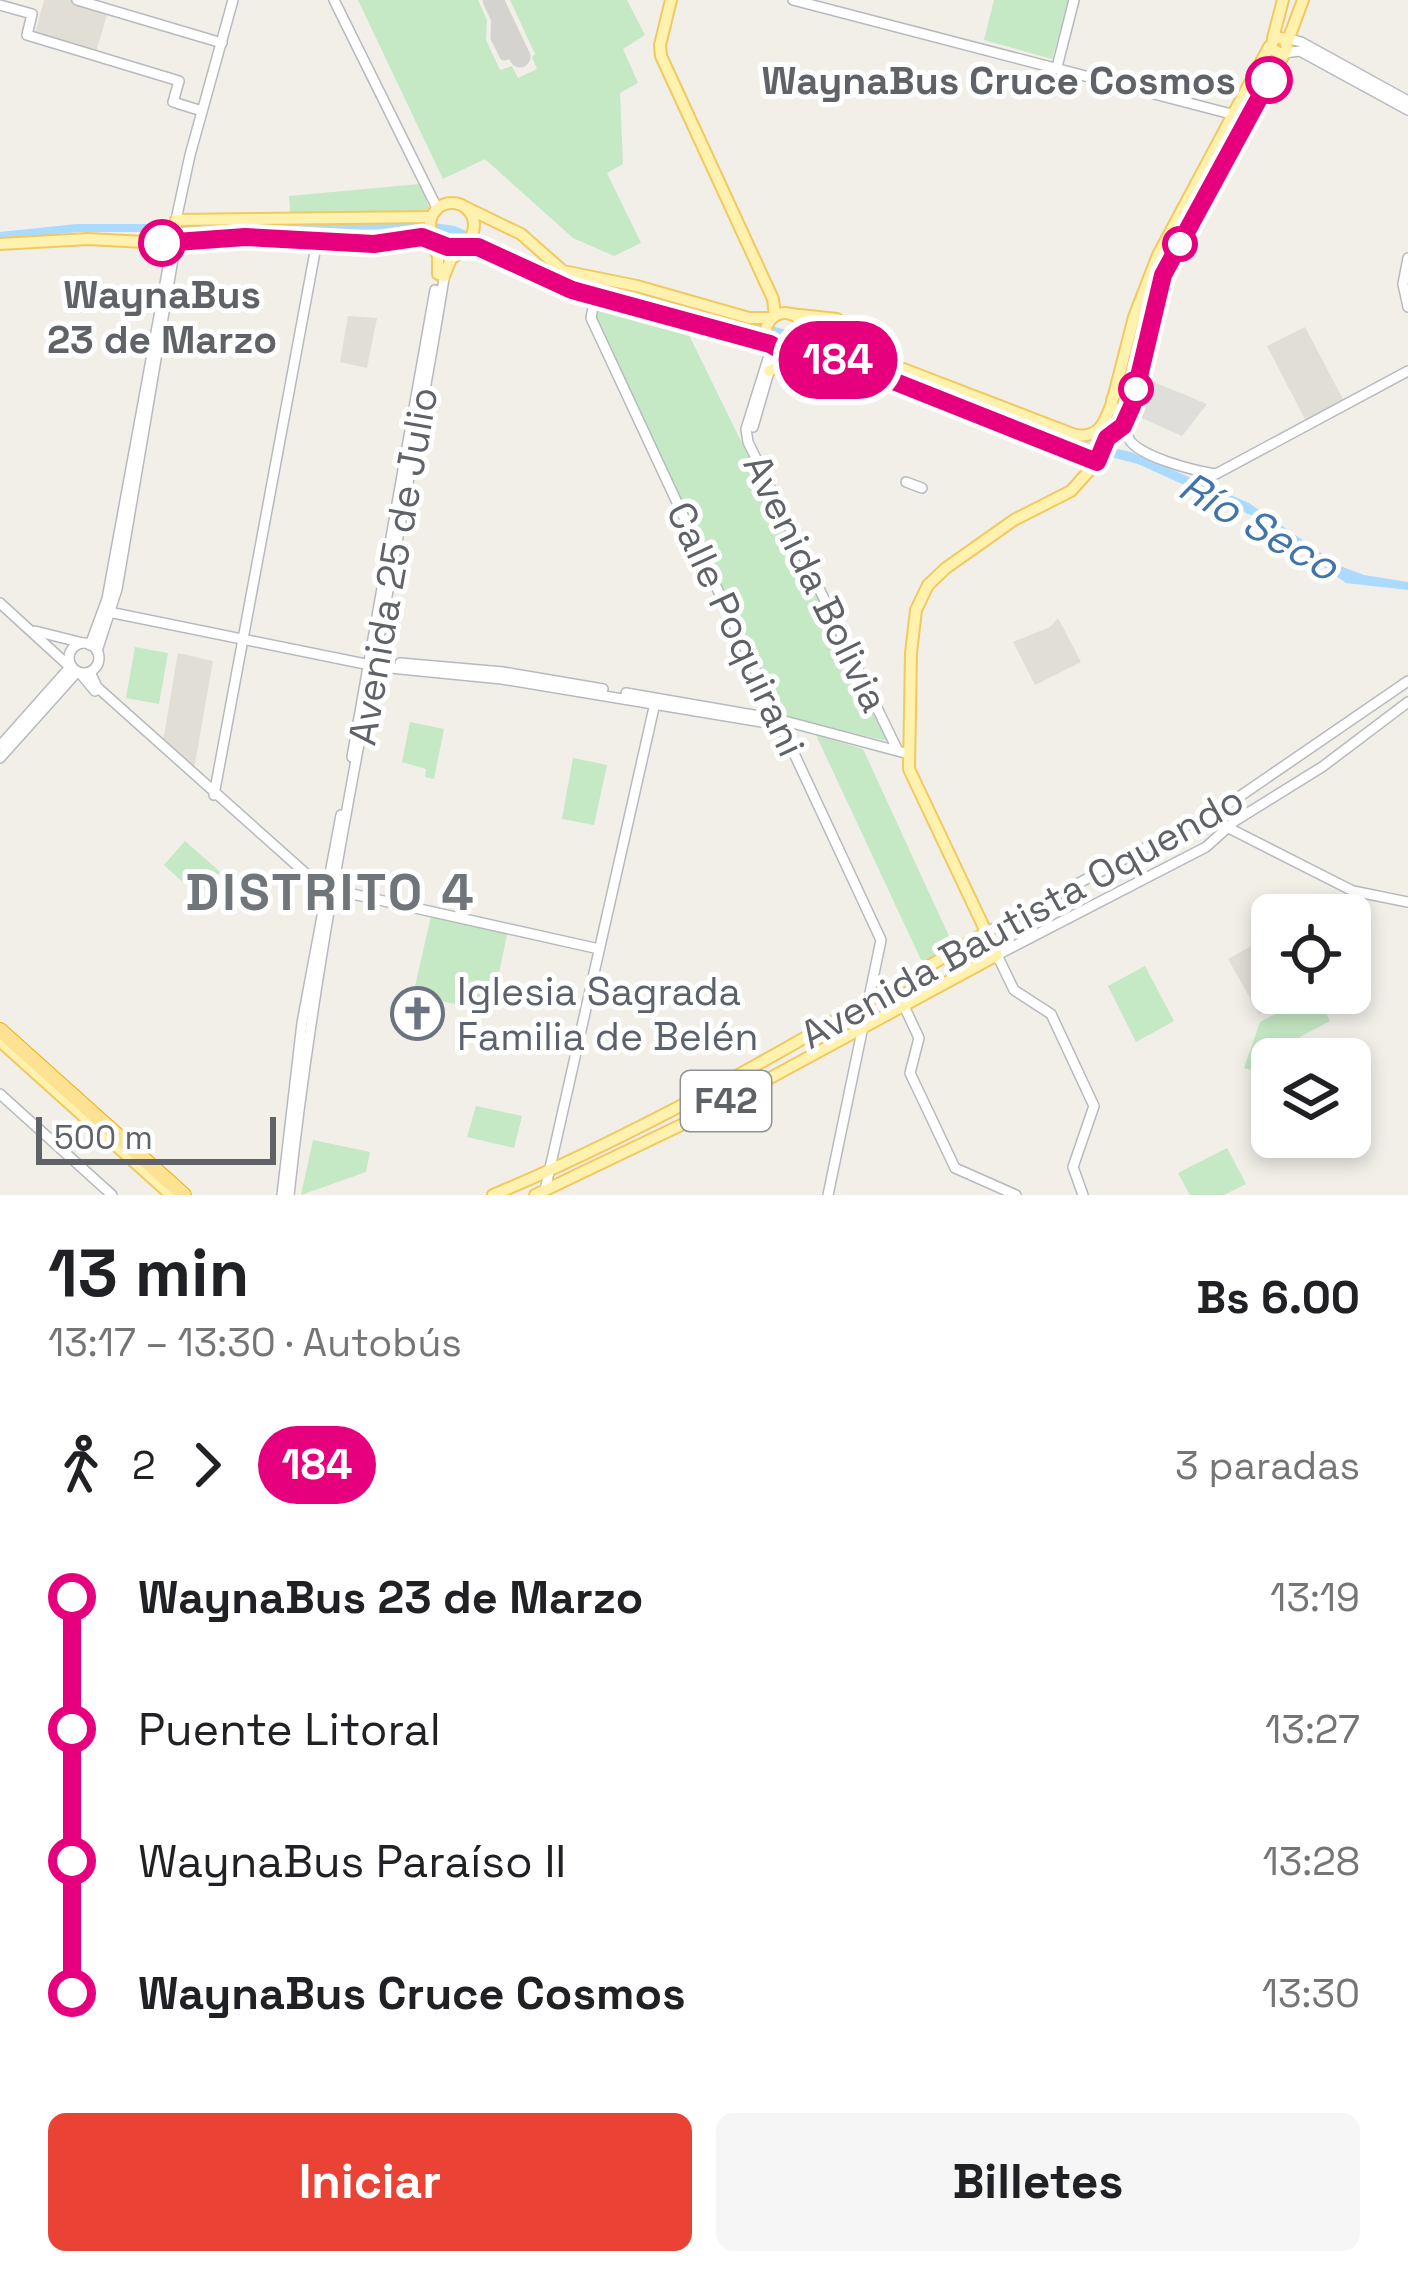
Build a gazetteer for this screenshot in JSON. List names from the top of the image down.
{
  "streets": {
    "main road": ["Avenida Bolivia", "Avenida Bautista Oquendo", "F42"],
    "street": ["Avenida 25 de Julio", "Calle Poquirani"]
  },
  "crossings": [
    ["Avenida Bolivia", "Avenida Bautista Oquendo"],
    ["Calle Poquirani", "Avenida Bautista Oquendo"]
  ],
  "districts": ["DISTRITO 4"],
  "water": ["Río Seco"],
  "places": {
    "other": ["WaynaBus Cruce Cosmos", "WaynaBus 23 de Marzo"],
    "church": ["Iglesia Sagrada Familia de Belén"]
  },
  "lines": ["bus line 184"],
  "scale_bar": "500 m",
  "page": {
    "on_map": "184",
    "scale": "500 m",
    "heading": ["13 min", "13:17 – 13:30 · Autobús", "Bs 6.00"],
    "legs": ["2", "184", "3 paradas"],
    "list": [
      {
        "name": "WaynaBus 23 de Marzo",
        "value": "13:19"
      },
      {
        "name": "Puente Litoral",
        "value": "13:27"
      },
      {
        "name": "WaynaBus Paraíso II",
        "value": "13:28"
      },
      {
        "name": "WaynaBus Cruce Cosmos",
        "value": "13:30"
      }
    ],
    "buttons": ["Iniciar", "Billetes"]
  }
}
